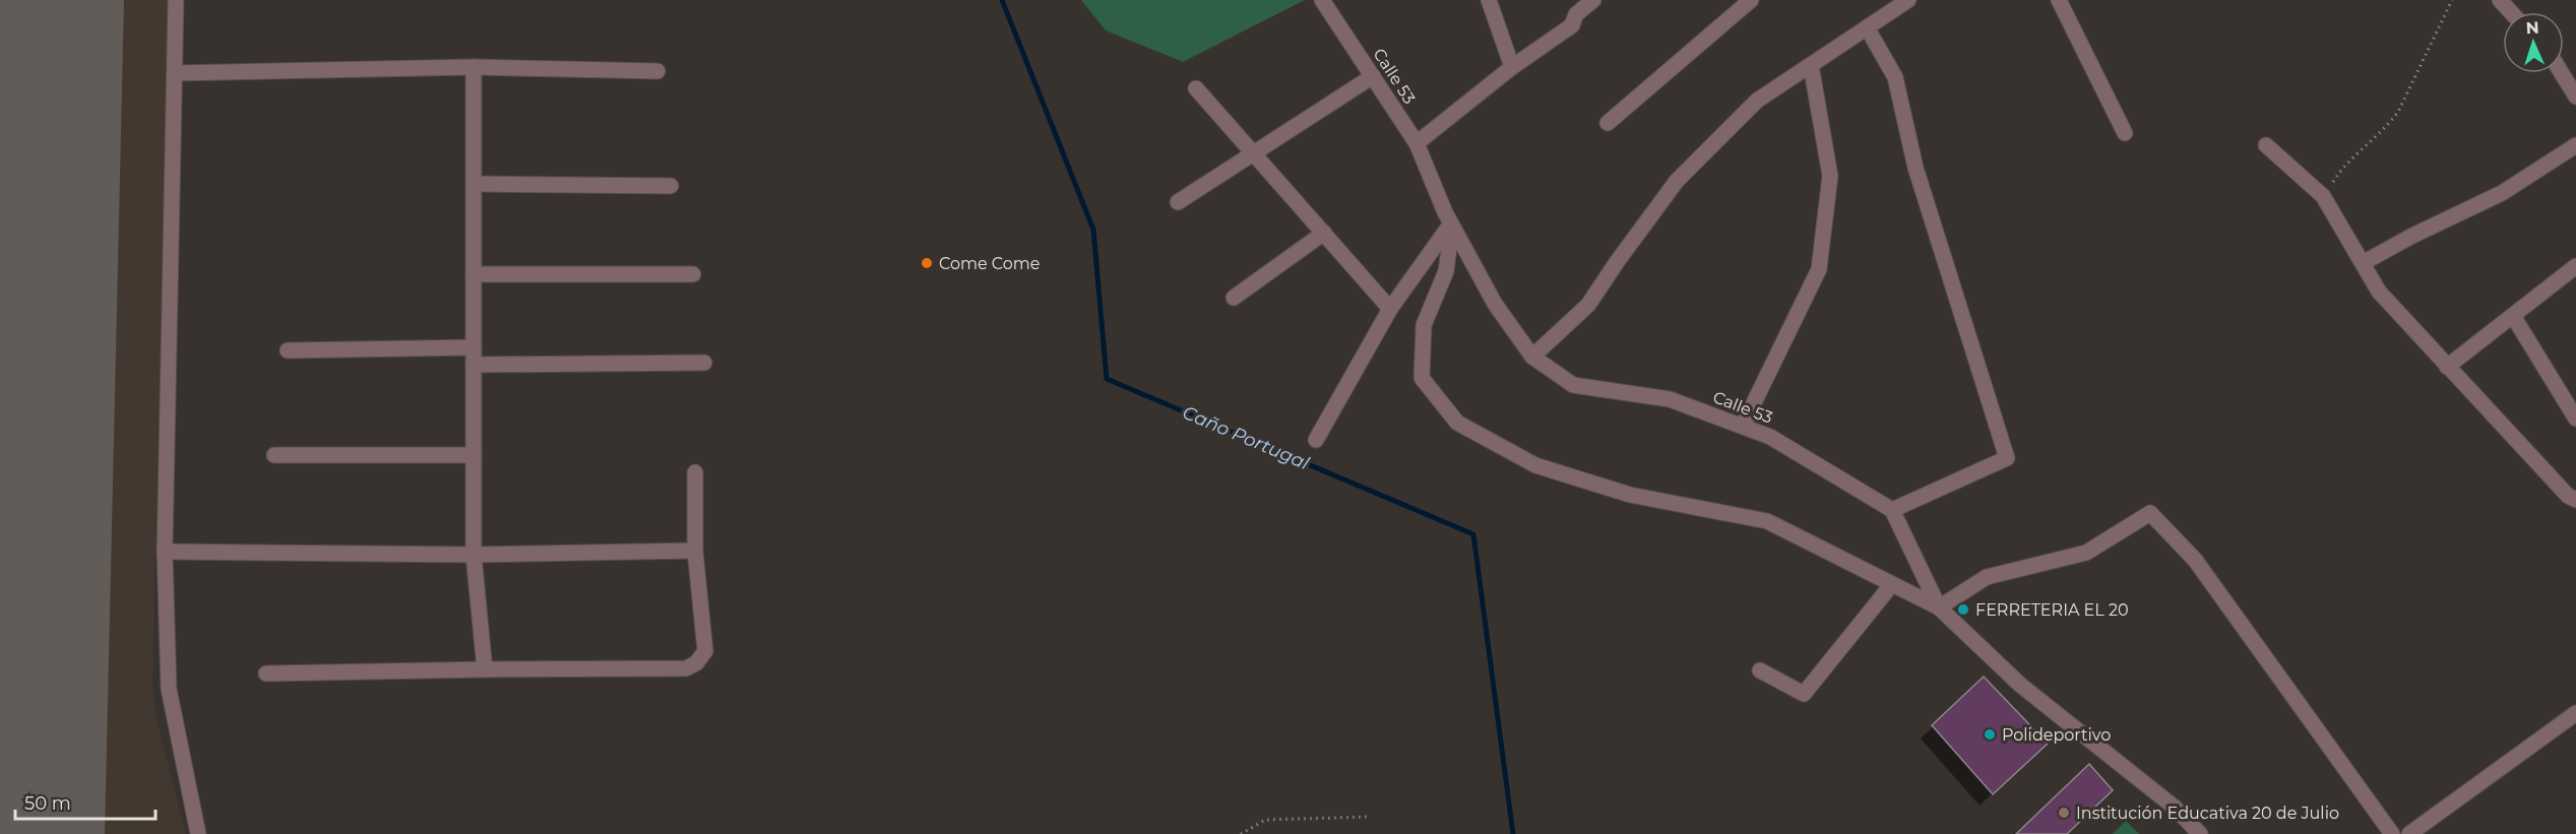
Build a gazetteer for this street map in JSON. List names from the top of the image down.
{
  "streets": {
    "street": ["Calle 53"]
  },
  "water": ["Caño Portugal"],
  "places": [
    "Come Come",
    "FERRETERIA EL 20",
    "Polideportivo",
    "Institución Educativa 20 de Julio"
  ],
  "scale_bar": "50 m",
  "north": "top"
}
